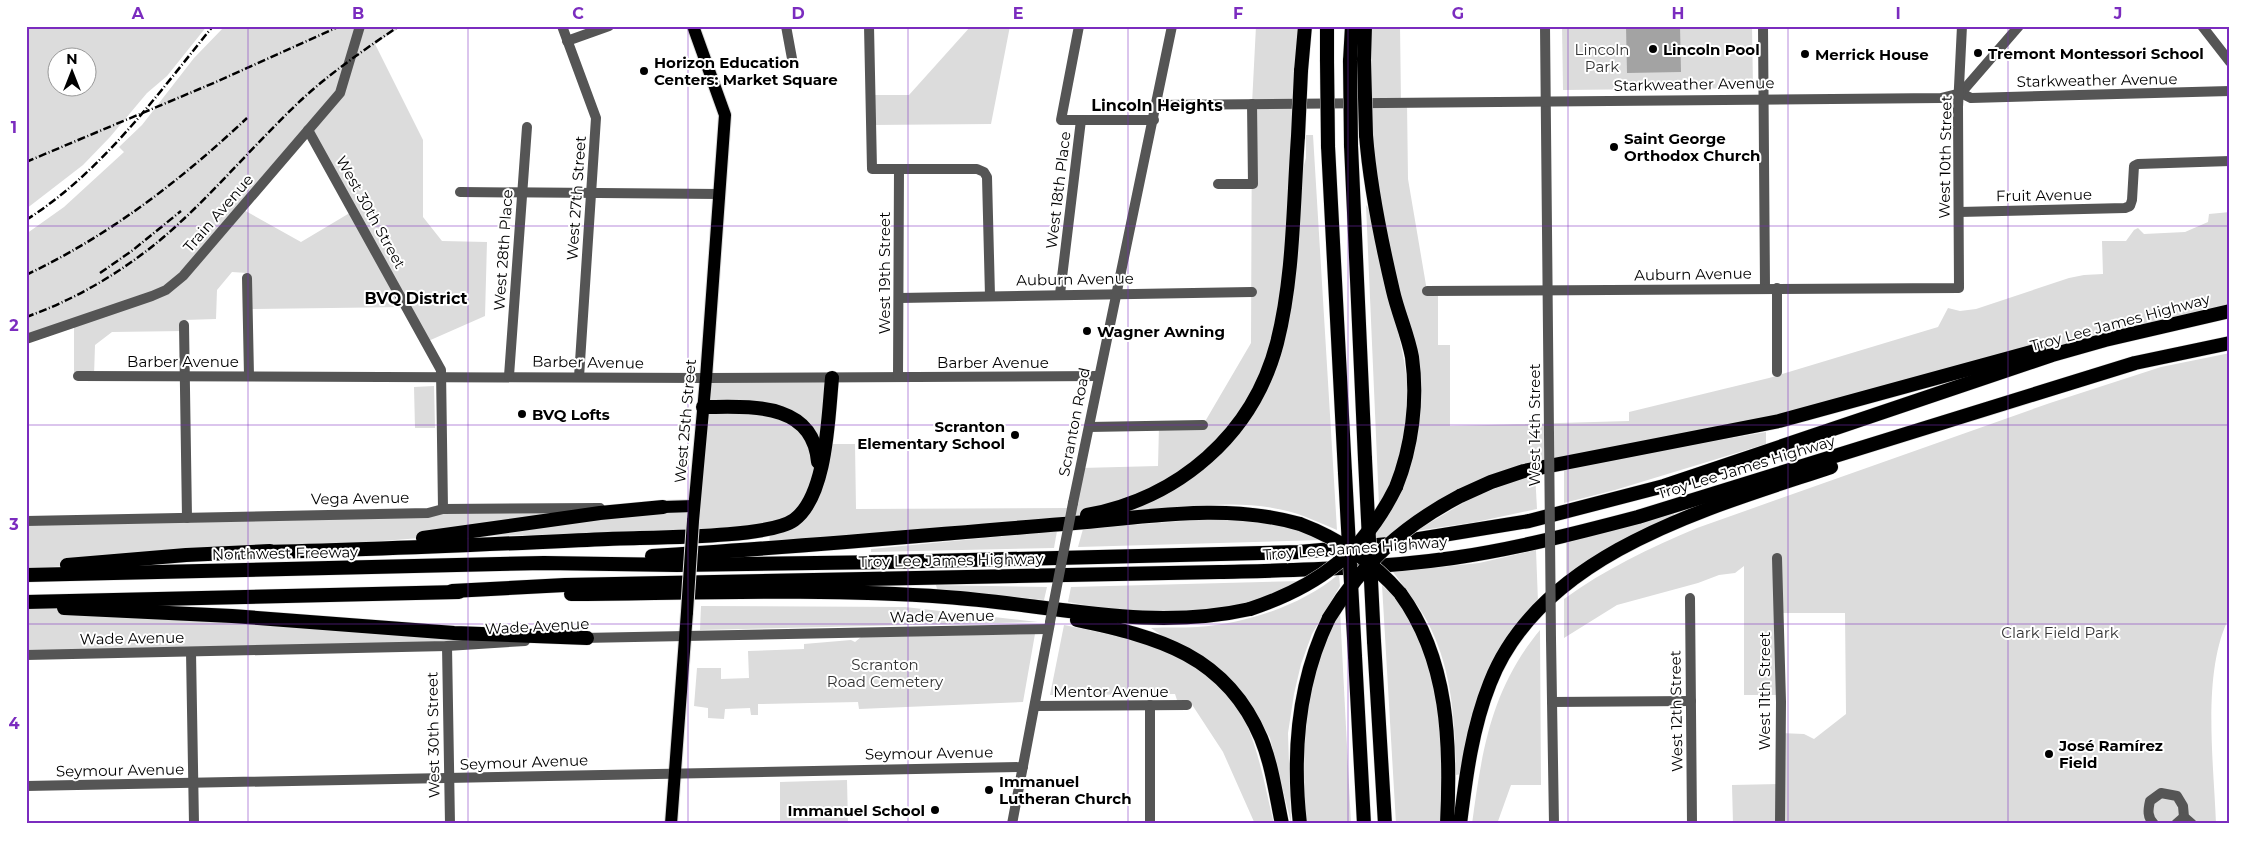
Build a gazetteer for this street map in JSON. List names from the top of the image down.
{
  "streets": {
    "highway": ["Troy Lee James Highway", "Northwest Freeway"],
    "main road": ["West 25th Street", "Vega Avenue"],
    "street": [
      "Starkweather Avenue",
      "West 10th Street",
      "West 18th Place",
      "Fruit Avenue",
      "West 27th Street",
      "West 30th Street",
      "Train Avenue",
      "West 28th Place",
      "West 19th Street",
      "Auburn Avenue",
      "Barber Avenue",
      "Scranton Road",
      "West 14th Street",
      "Wade Avenue",
      "Mentor Avenue",
      "West 11th Street",
      "West 12th Street",
      "Seymour Avenue"
    ]
  },
  "crossings": [
    ["Starkweather Avenue", "West 10th Street"],
    ["Starkweather Avenue", "Scranton Road"],
    ["Starkweather Avenue", "West 14th Street"],
    ["West 10th Street", "Fruit Avenue"],
    ["West 10th Street", "Auburn Avenue"],
    ["West 18th Place", "Auburn Avenue"],
    ["West 27th Street", "Barber Avenue"],
    ["West 30th Street", "Train Avenue"],
    ["West 30th Street", "Barber Avenue"],
    ["West 30th Street", "Vega Avenue"],
    ["West 30th Street", "Wade Avenue"],
    ["West 30th Street", "Seymour Avenue"],
    ["West 28th Place", "Barber Avenue"],
    ["West 19th Street", "Auburn Avenue"],
    ["West 19th Street", "Barber Avenue"],
    ["Auburn Avenue", "Scranton Road"],
    ["Auburn Avenue", "West 14th Street"],
    ["Troy Lee James Highway", "Northwest Freeway"],
    ["Barber Avenue", "West 25th Street"],
    ["Barber Avenue", "Scranton Road"],
    ["West 25th Street", "Vega Avenue"],
    ["West 25th Street", "Wade Avenue"],
    ["West 25th Street", "Seymour Avenue"],
    ["Scranton Road", "Wade Avenue"],
    ["Scranton Road", "Mentor Avenue"],
    ["Scranton Road", "Seymour Avenue"]
  ],
  "districts": ["Lincoln Heights", "BVQ District"],
  "parks": ["Lincoln Park", "Clark Field Park", "Scranton Road Cemetery"],
  "places": [
    "Lincoln Pool",
    "Tremont Montessori School",
    "Merrick House",
    "Horizon Education Centers: Market Square",
    "Saint George Orthodox Church",
    "Wagner Awning",
    "BVQ Lofts",
    "Scranton Elementary School",
    "José Ramírez Field",
    "Immanuel Lutheran Church",
    "Immanuel School"
  ],
  "north": "top",
  "grid": {
    "columns": [
      "A",
      "B",
      "C",
      "D",
      "E",
      "F",
      "G",
      "H",
      "I",
      "J"
    ],
    "rows": [
      "1",
      "2",
      "3",
      "4"
    ]
  }
}
